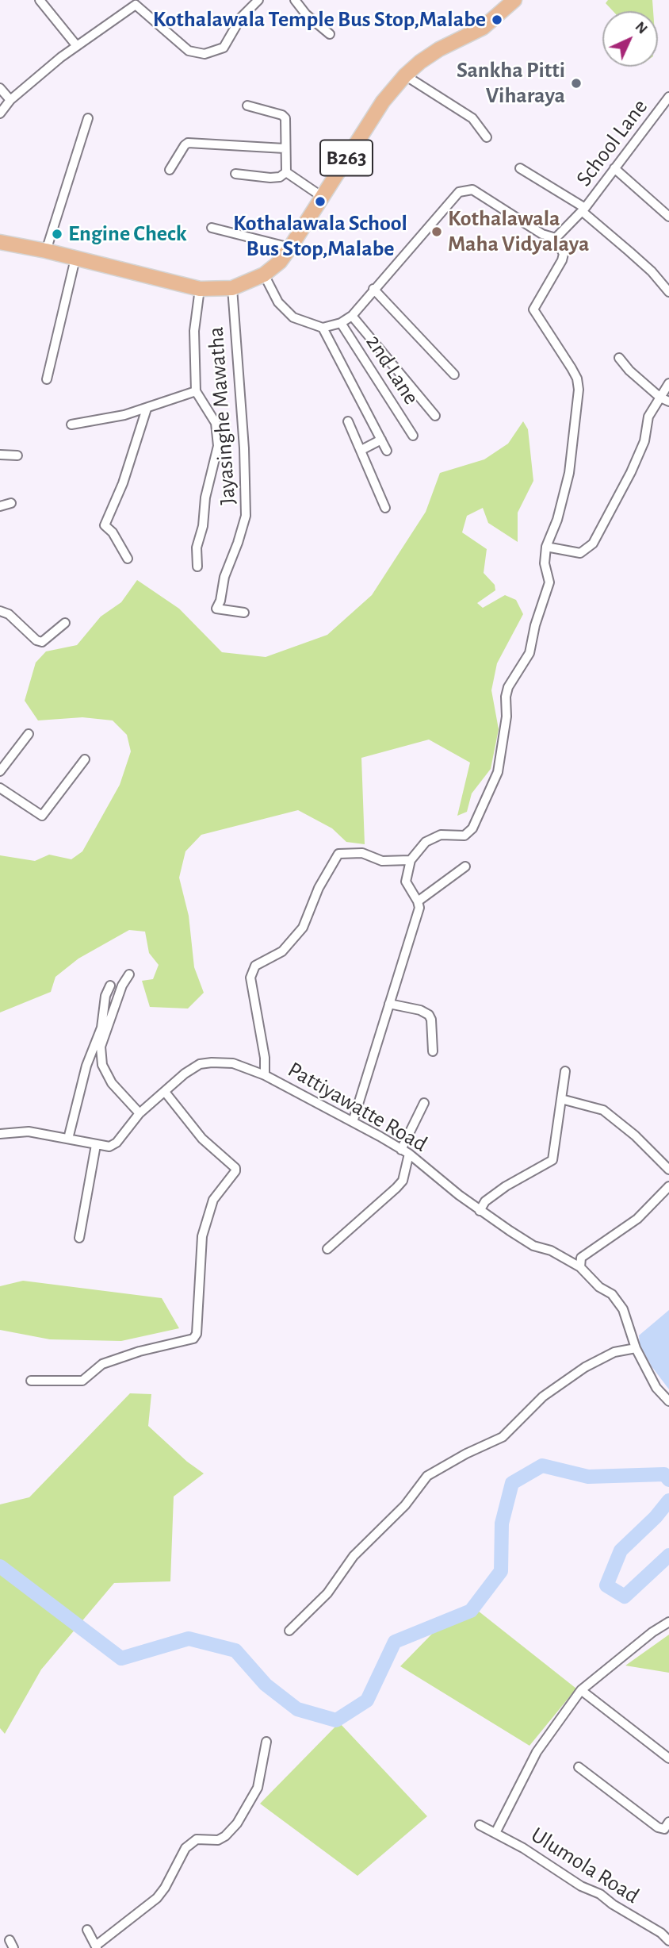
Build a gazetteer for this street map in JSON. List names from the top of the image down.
{
  "streets": {
    "main road": ["B263"],
    "street": [
      "School Lane",
      "2nd Lane",
      "Jayasinghe Mawatha",
      "Pattiyawatte Road",
      "Ulumola Road"
    ]
  },
  "crossings": [
    ["B263", "Jayasinghe Mawatha"]
  ],
  "places": [
    "Kothalawala Temple Bus Stop,Malabe",
    "Sankha Pitti Viharaya",
    "Kothalawala School Bus Stop,Malabe",
    "Kothalawala Maha Vidyalaya",
    "Engine Check"
  ],
  "north": "top right"
}
